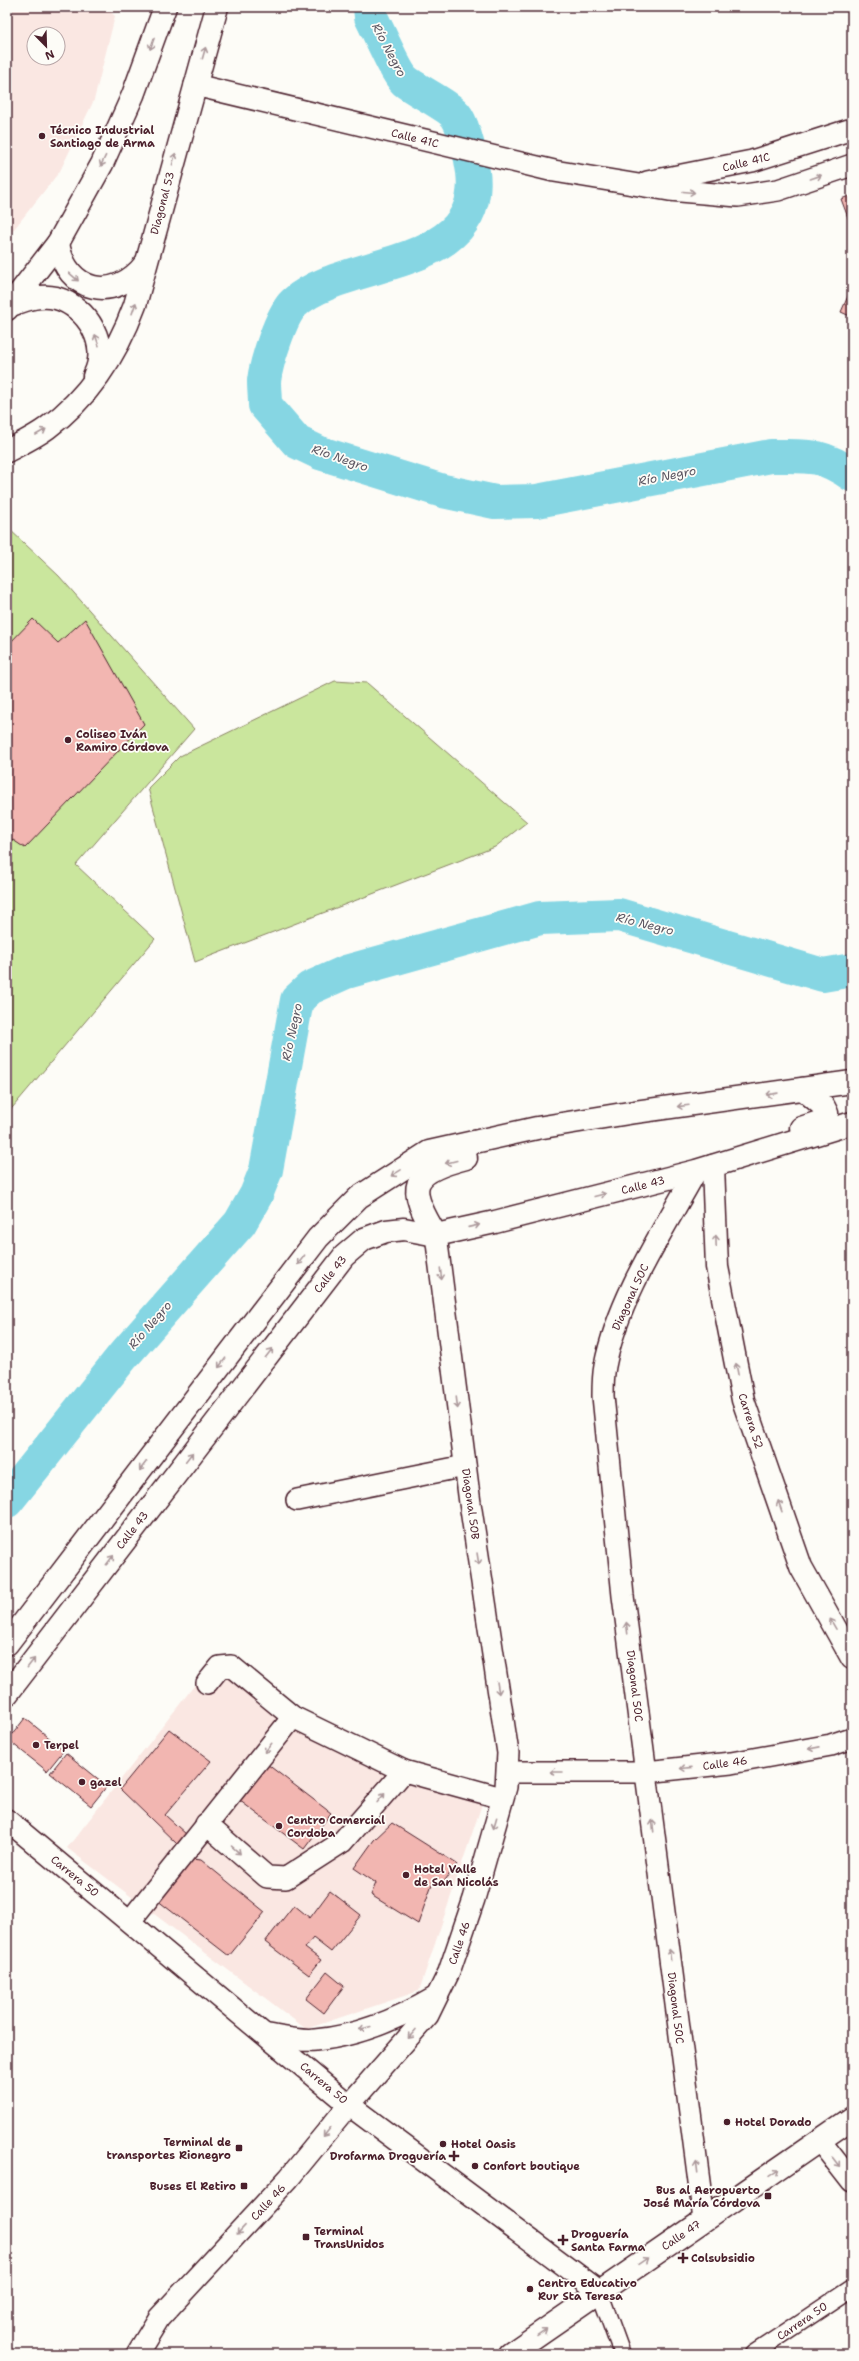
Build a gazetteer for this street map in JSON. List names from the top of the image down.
{
  "streets": {
    "street": [
      "Calle 41C",
      "Diagonal 53",
      "Calle 43",
      "Diagonal 50C",
      "Carrera 52",
      "Diagonal 50B",
      "Calle 46",
      "Carrera 50",
      "Calle 47"
    ]
  },
  "crossings": [
    ["Calle 41C", "Diagonal 53"],
    ["Calle 43", "Diagonal 50C"],
    ["Calle 43", "Carrera 52"],
    ["Calle 43", "Diagonal 50B"],
    ["Diagonal 50C", "Carrera 52"],
    ["Diagonal 50C", "Calle 46"],
    ["Diagonal 50C", "Calle 47"],
    ["Diagonal 50B", "Calle 46"],
    ["Calle 46", "Carrera 50"],
    ["Carrera 50", "Calle 47"]
  ],
  "one_way": [
    "Diagonal 50C",
    "Carrera 52",
    "Diagonal 50B",
    "Calle 46",
    "Calle 47"
  ],
  "water": ["Río Negro"],
  "places": {
    "other": [
      "Técnico Industrial Santiago de Arma",
      "Coliseo Iván Ramiro Córdova",
      "Terpel",
      "gazel",
      "Centro Comercial Cordoba",
      "Hotel Valle de San Nicolás",
      "Hotel Dorado",
      "Hotel Oasis",
      "Confort boutique",
      "Centro Educativo Rur Sta Teresa"
    ],
    "transit": [
      "Terminal de transportes Rionegro",
      "Buses El Retiro",
      "Bus al Aeropuerto José María Córdova",
      "Terminal TransUnidos"
    ],
    "health": ["Drofarma Droguería", "Droguería Santa Farma", "Colsubsidio"]
  },
  "north": "bottom right"
}
